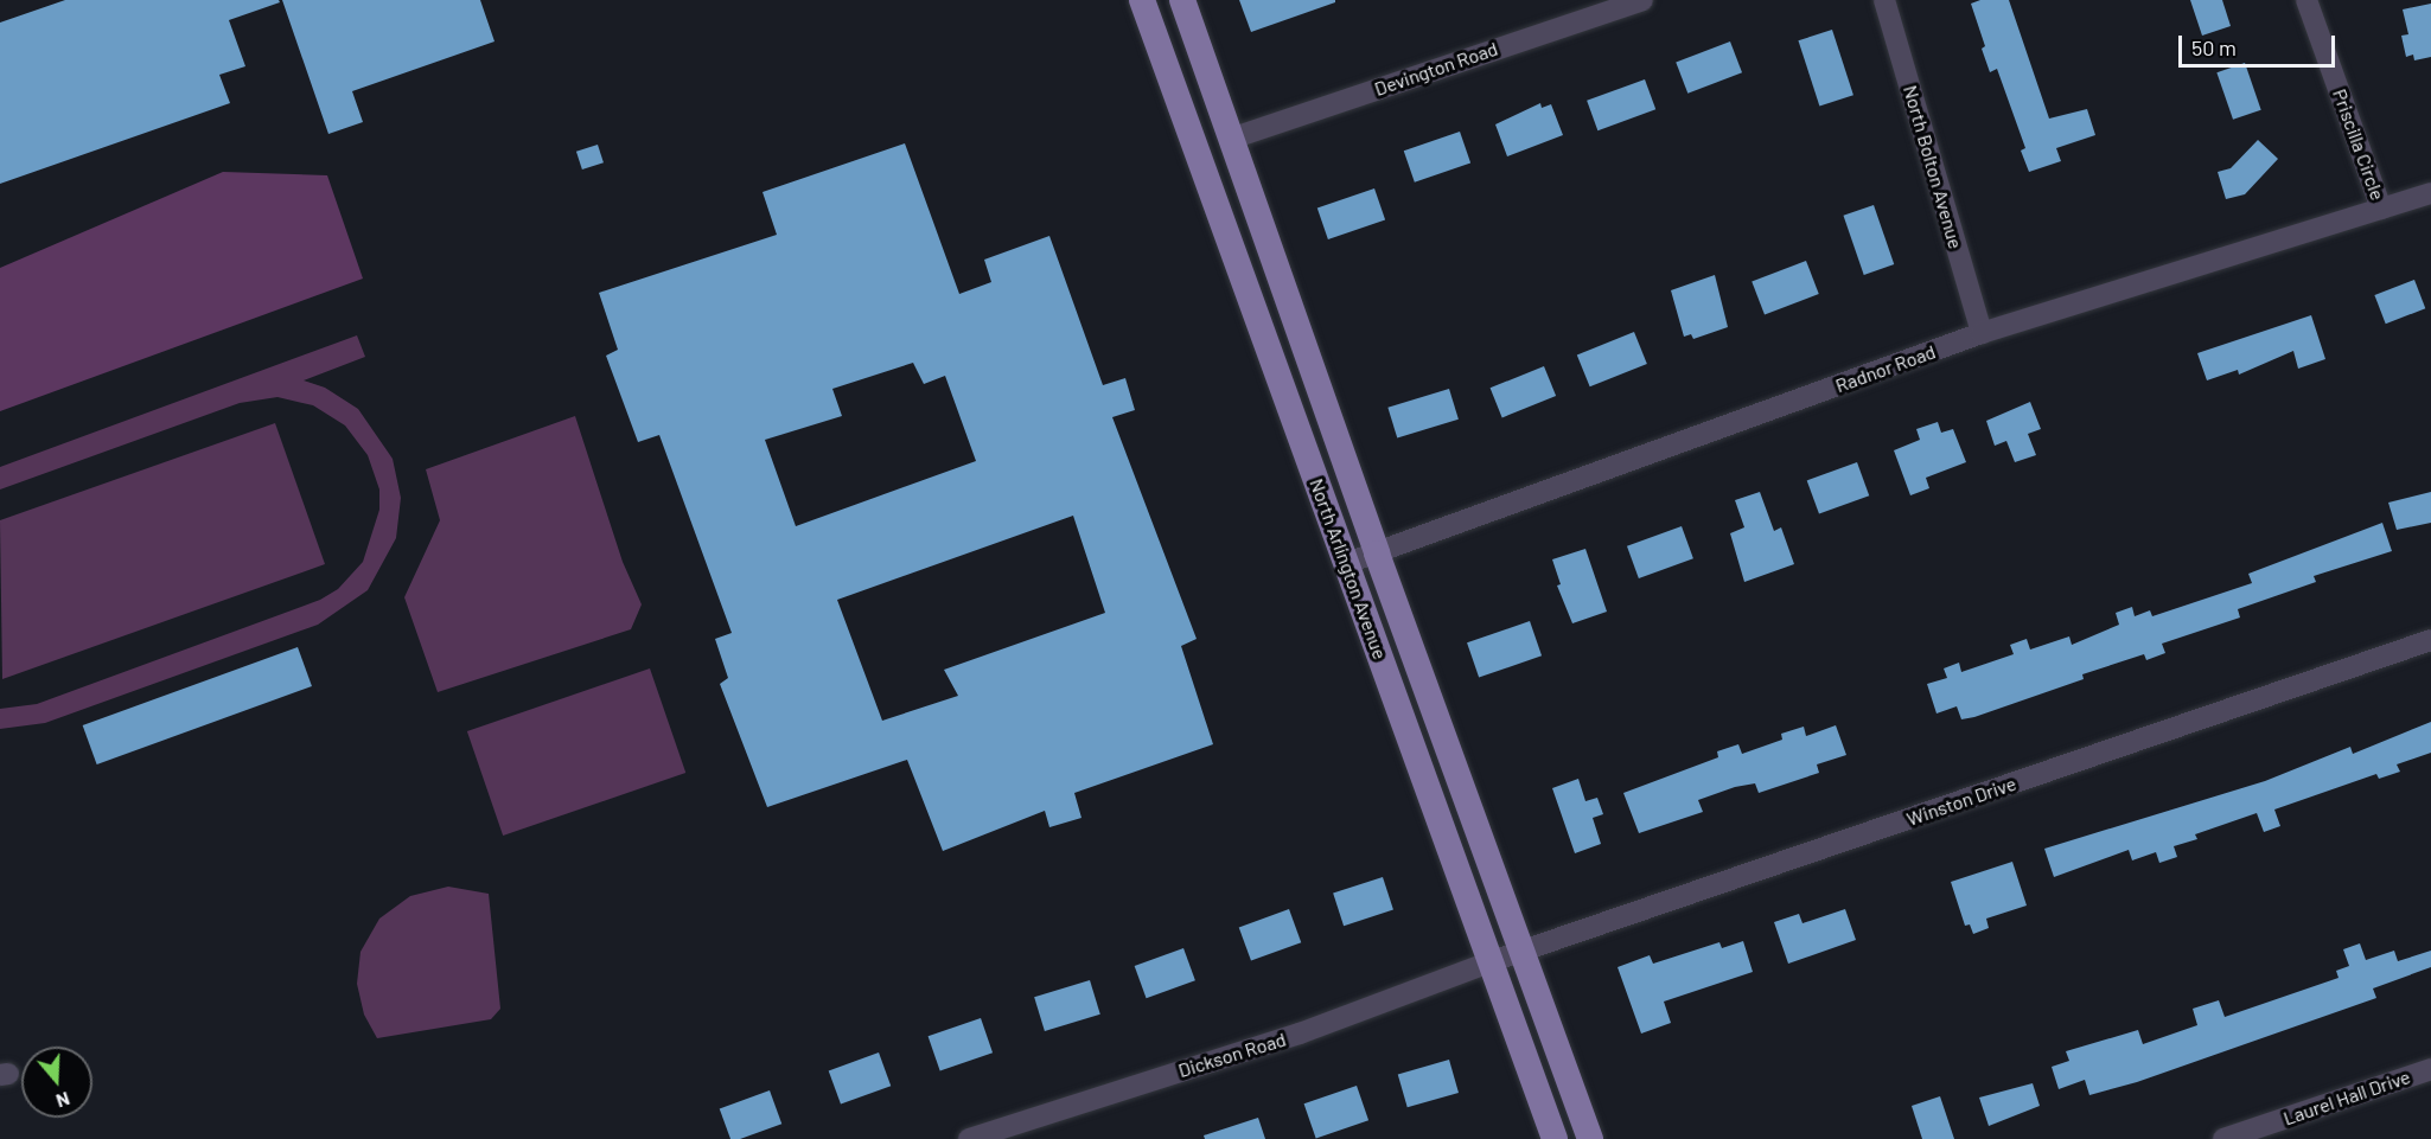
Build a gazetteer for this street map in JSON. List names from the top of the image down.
{
  "streets": {
    "main road": ["North Arlington Avenue"],
    "street": [
      "Devington Road",
      "Priscilla Circle",
      "North Bolton Avenue",
      "Radnor Road",
      "Winston Drive",
      "Dickson Road",
      "Laurel Hall Drive"
    ]
  },
  "crossings": [
    ["Devington Road", "North Arlington Avenue"],
    ["Priscilla Circle", "Radnor Road"],
    ["North Bolton Avenue", "Radnor Road"],
    ["Radnor Road", "North Arlington Avenue"],
    ["North Arlington Avenue", "Winston Drive"],
    ["North Arlington Avenue", "Dickson Road"],
    ["Winston Drive", "Dickson Road"]
  ],
  "scale_bar": "50 m",
  "north": "bottom"
}
